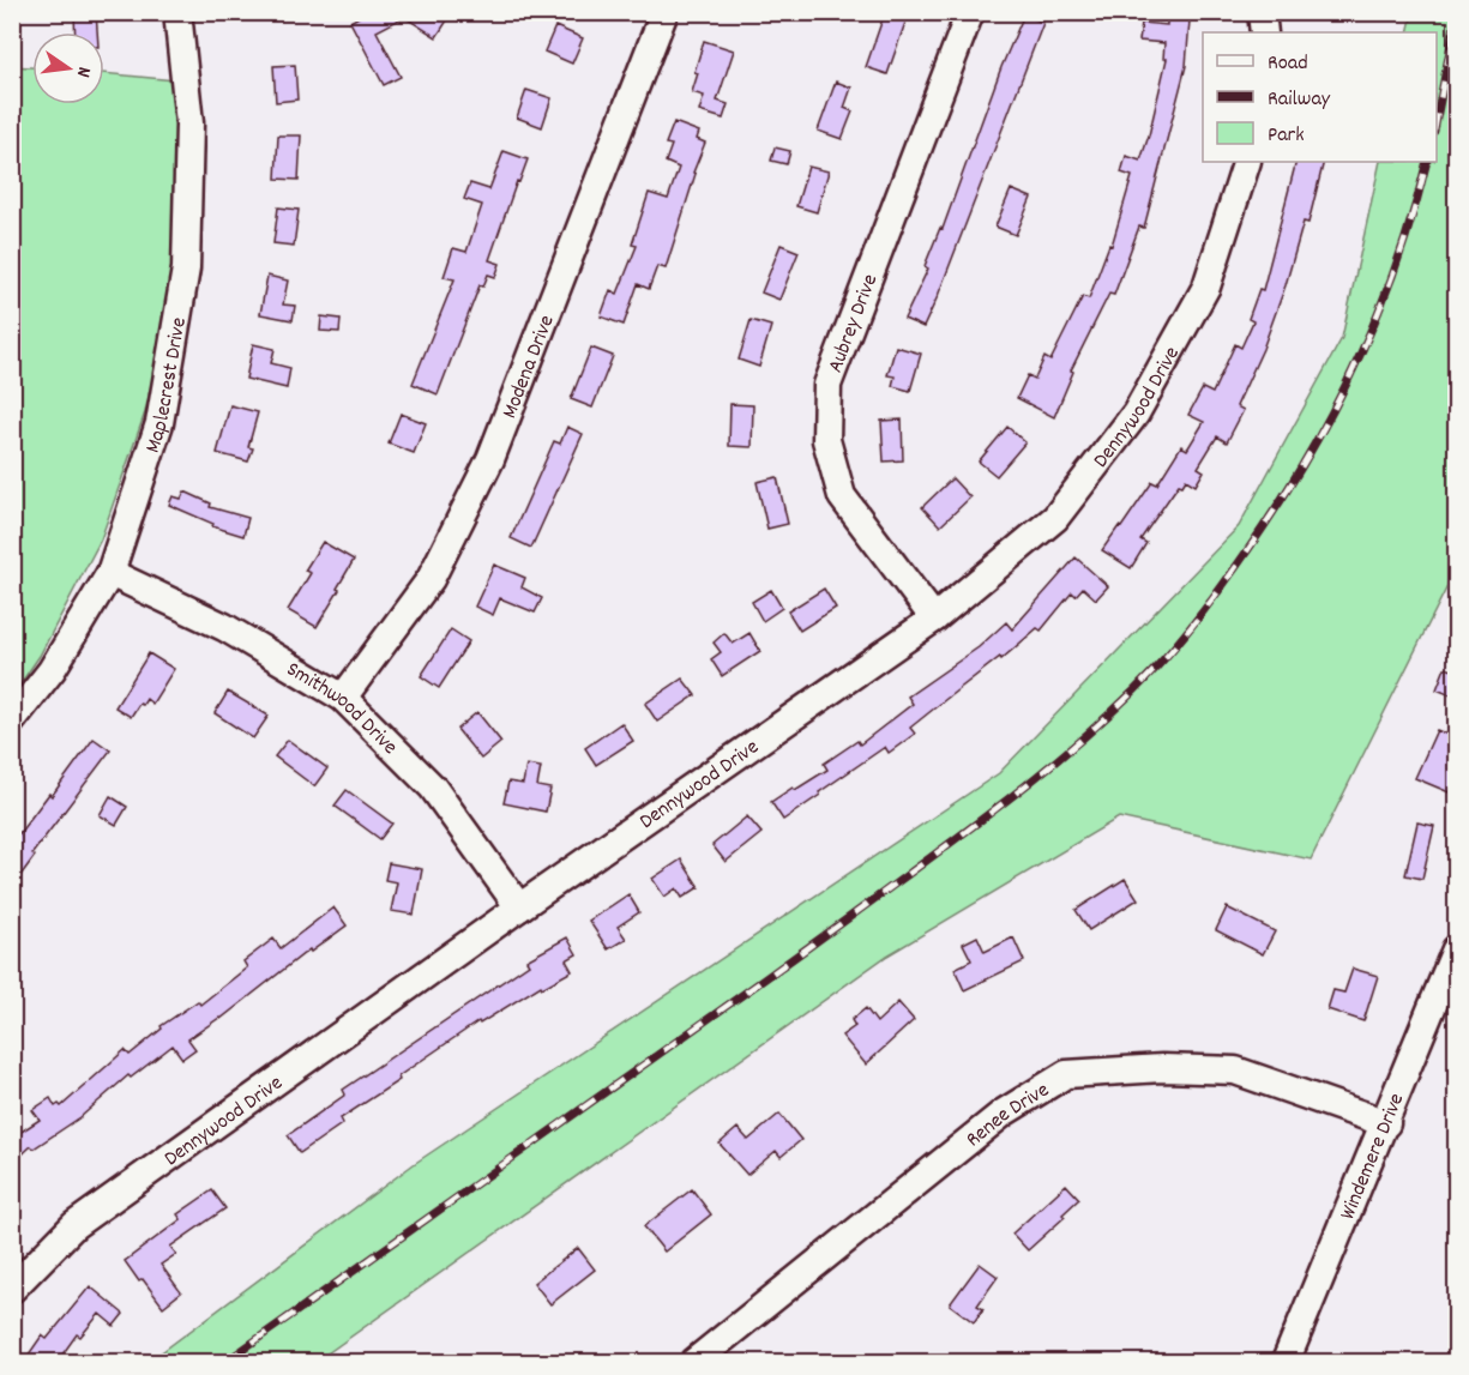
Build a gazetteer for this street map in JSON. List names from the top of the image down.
{
  "streets": {
    "street": [
      "Aubrey Drive",
      "Modena Drive",
      "Maplecrest Drive",
      "Dennywood Drive",
      "Smithwood Drive",
      "Renee Drive",
      "Windemere Drive"
    ]
  },
  "crossings": [
    ["Aubrey Drive", "Dennywood Drive"],
    ["Modena Drive", "Smithwood Drive"],
    ["Maplecrest Drive", "Smithwood Drive"],
    ["Dennywood Drive", "Smithwood Drive"],
    ["Renee Drive", "Windemere Drive"]
  ],
  "legend": ["Road", "Railway", "Park"],
  "north": "right"
}
